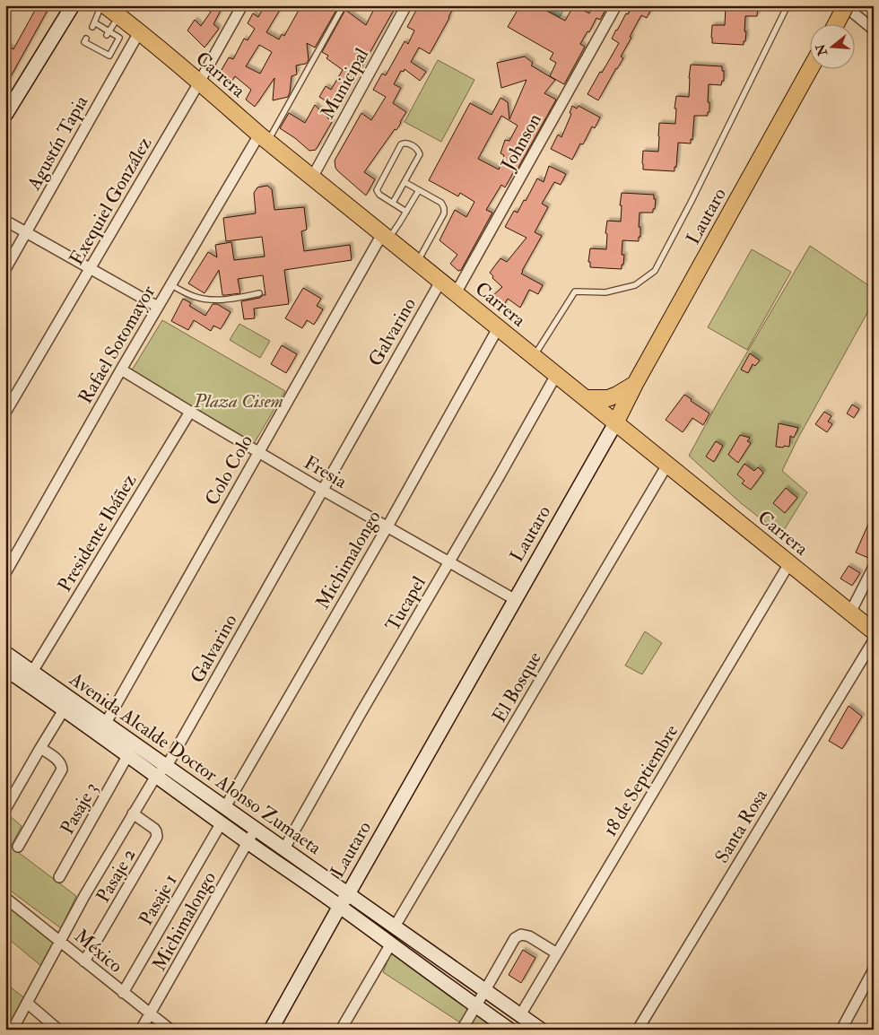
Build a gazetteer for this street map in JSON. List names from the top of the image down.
{
  "streets": {
    "main road": ["Carrera", "Lautaro"],
    "street": [
      "Municipal",
      "Johnson",
      "Agustín Tapia",
      "Exequiel González",
      "Galvarino",
      "Rafael Sotomayor",
      "Colo Colo",
      "Fresia",
      "Presidente Ibáñez",
      "Michimalongo",
      "Tucapel",
      "El Bosque",
      "Avenida Alcalde Doctor Alonso Zumaeta",
      "18 de Septiembre",
      "Pasaje 3",
      "Santa Rosa",
      "Pasaje 2",
      "Pasaje 1",
      "México"
    ]
  },
  "crossings": [
    ["Carrera", "Municipal"],
    ["Carrera", "Johnson"],
    ["Carrera", "Agustín Tapia"],
    ["Carrera", "Exequiel González"],
    ["Carrera", "Lautaro"],
    ["Carrera", "Galvarino"],
    ["Carrera", "Rafael Sotomayor"],
    ["Carrera", "Colo Colo"],
    ["Carrera", "Michimalongo"],
    ["Carrera", "Tucapel"],
    ["Carrera", "El Bosque"],
    ["Carrera", "18 de Septiembre"],
    ["Lautaro", "Fresia"],
    ["Lautaro", "Avenida Alcalde Doctor Alonso Zumaeta"],
    ["Galvarino", "Fresia"],
    ["Galvarino", "Avenida Alcalde Doctor Alonso Zumaeta"],
    ["Galvarino", "Pasaje 2"],
    ["Galvarino", "México"],
    ["Rafael Sotomayor", "Fresia"],
    ["Colo Colo", "Fresia"],
    ["Colo Colo", "Avenida Alcalde Doctor Alonso Zumaeta"],
    ["Fresia", "Presidente Ibáñez"],
    ["Fresia", "Michimalongo"],
    ["Fresia", "Tucapel"],
    ["Presidente Ibáñez", "Avenida Alcalde Doctor Alonso Zumaeta"],
    ["Michimalongo", "Avenida Alcalde Doctor Alonso Zumaeta"],
    ["Michimalongo", "México"],
    ["Tucapel", "Avenida Alcalde Doctor Alonso Zumaeta"],
    ["El Bosque", "Avenida Alcalde Doctor Alonso Zumaeta"],
    ["Avenida Alcalde Doctor Alonso Zumaeta", "18 de Septiembre"],
    ["Avenida Alcalde Doctor Alonso Zumaeta", "Pasaje 3"],
    ["Avenida Alcalde Doctor Alonso Zumaeta", "Pasaje 1"],
    ["Pasaje 2", "México"],
    ["Pasaje 1", "México"]
  ],
  "parks": ["Plaza Cisem"],
  "north": "left"
}
